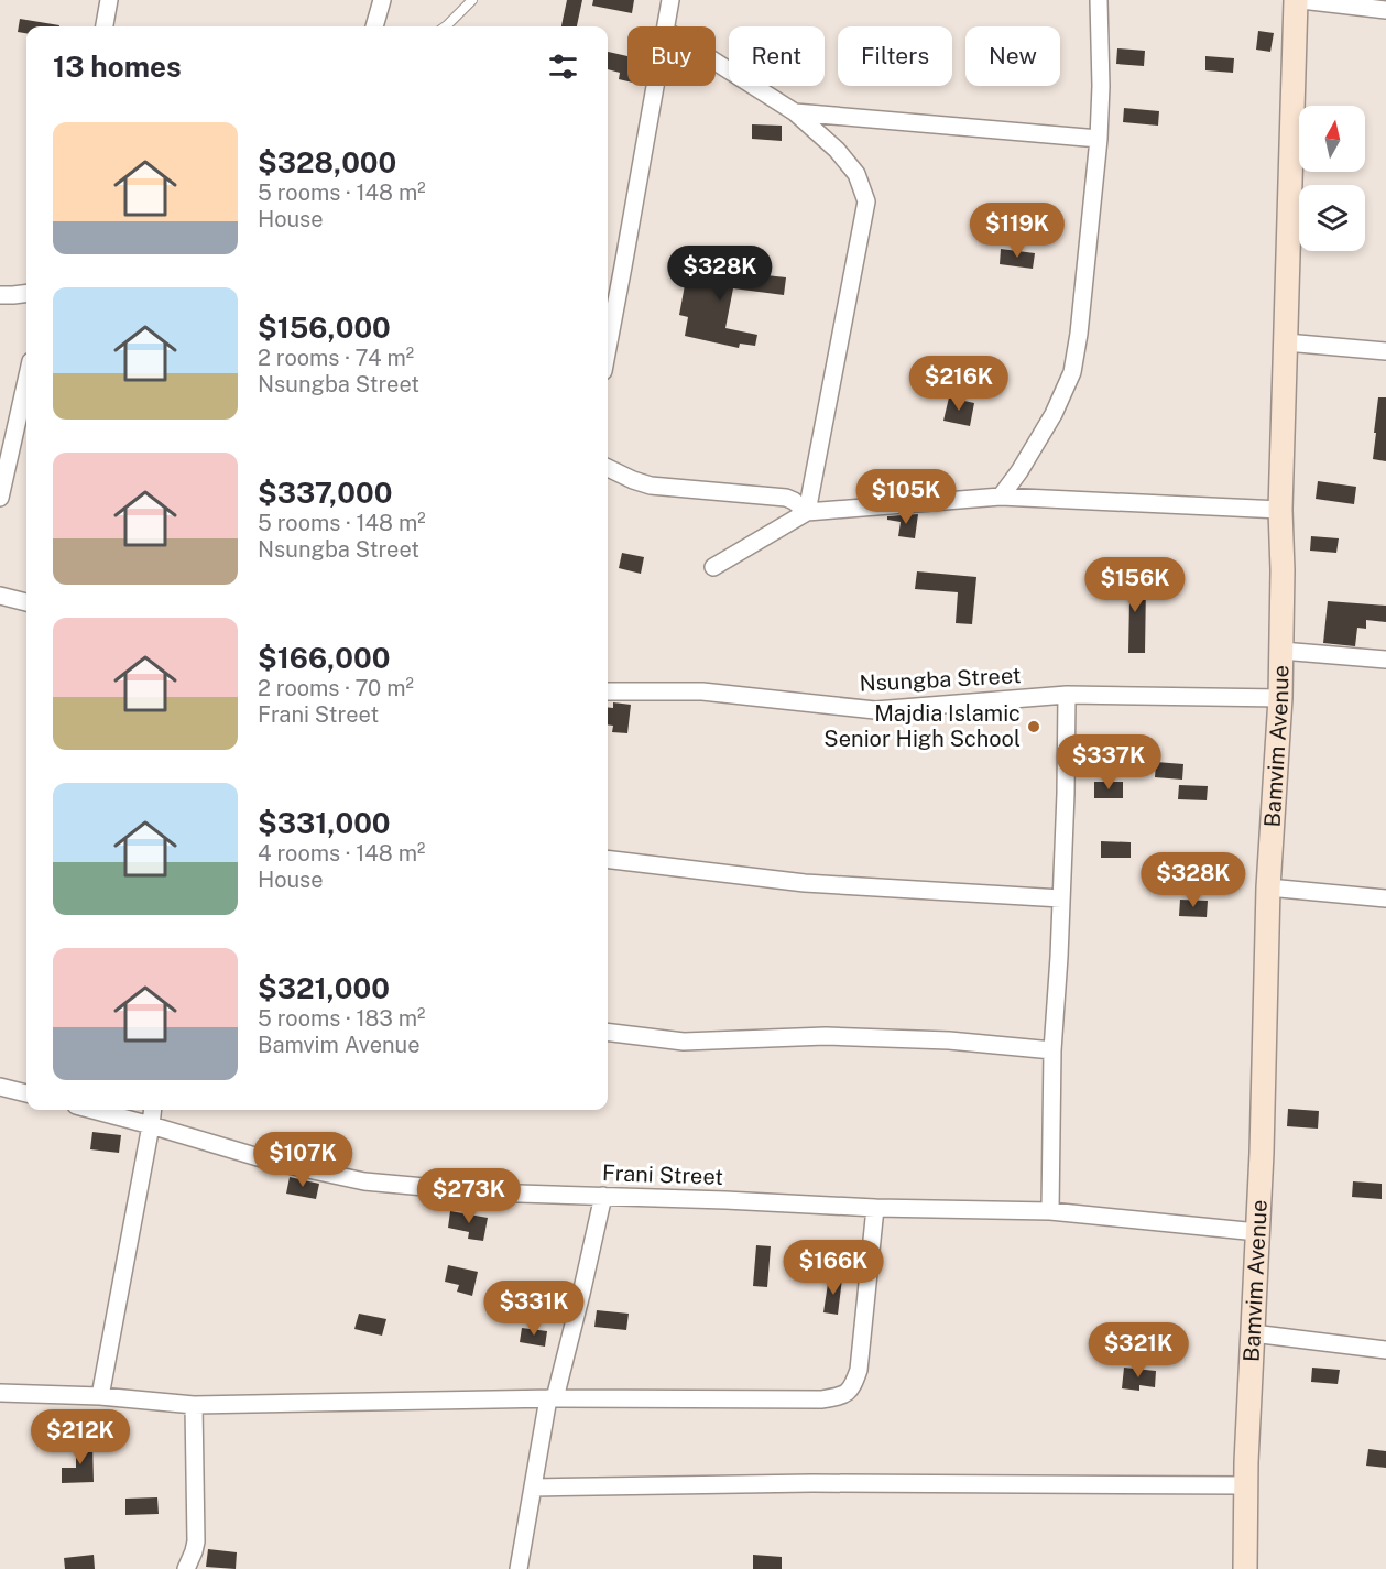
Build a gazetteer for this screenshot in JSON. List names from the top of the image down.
{
  "streets": {
    "street": ["Nsungba Street", "Bamvim Avenue", "Frani Street"]
  },
  "crossings": [
    ["Nsungba Street", "Bamvim Avenue"],
    ["Bamvim Avenue", "Frani Street"]
  ],
  "places": ["Majdia Islamic Senior High School"],
  "north": "top",
  "page": {
    "chip": [
      "Buy",
      "Rent",
      "Filters",
      "New"
    ],
    "heading": "13 homes",
    "list": [
      {
        "name": "$328,000",
        "note": "5 rooms · 148 m² · House"
      },
      {
        "name": "$156,000",
        "note": "2 rooms · 74 m² · Nsungba Street"
      },
      {
        "name": "$337,000",
        "note": "5 rooms · 148 m² · Nsungba Street"
      },
      {
        "name": "$166,000",
        "note": "2 rooms · 70 m² · Frani Street"
      },
      {
        "name": "$331,000",
        "note": "4 rooms · 148 m² · House"
      },
      {
        "name": "$321,000",
        "note": "5 rooms · 183 m² · Bamvim Avenue"
      }
    ],
    "price": [
      "$119K",
      "$328K",
      "$216K",
      "$105K",
      "$156K",
      "$337K",
      "$328K",
      "$107K",
      "$273K",
      "$166K",
      "$331K",
      "$321K",
      "$212K"
    ]
  }
}
